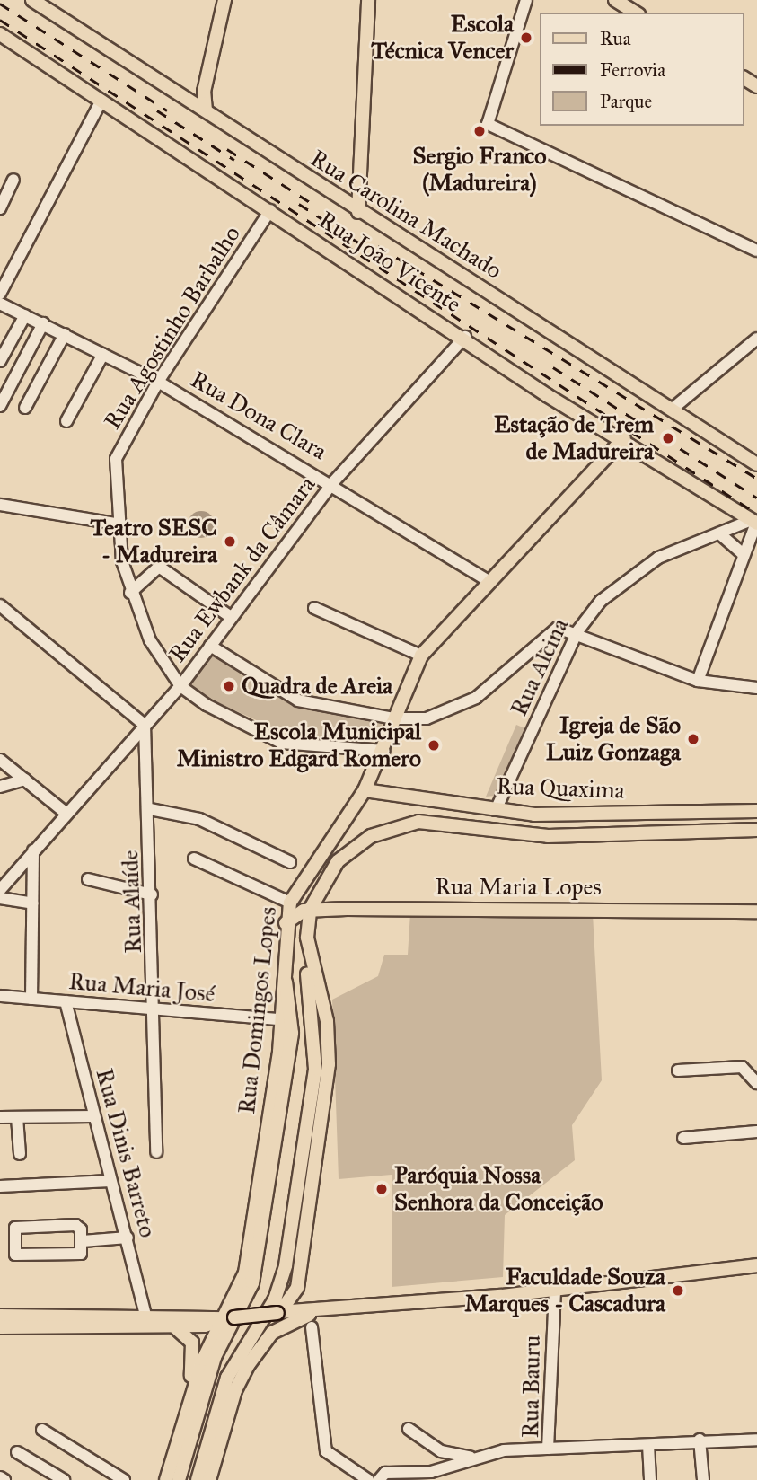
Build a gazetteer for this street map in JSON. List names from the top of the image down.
{
  "streets": {
    "main road": [
      "Rua Carolina Machado",
      "Rua João Vicente",
      "Rua Quaxima",
      "Rua Maria Lopes",
      "Rua Domingos Lopes"
    ],
    "street": [
      "Rua Agostinho Barbalho",
      "Rua Dona Clara",
      "Rua Ewbank da Câmara",
      "Rua Alcina",
      "Rua Alaíde",
      "Rua Maria José",
      "Rua Dinis Barreto",
      "Rua Bauru"
    ]
  },
  "crossings": [
    ["Rua João Vicente", "Rua Agostinho Barbalho"],
    ["Rua João Vicente", "Rua Ewbank da Câmara"],
    ["Rua João Vicente", "Rua Alcina"],
    ["Rua João Vicente", "Rua Domingos Lopes"],
    ["Rua Agostinho Barbalho", "Rua Dona Clara"],
    ["Rua Agostinho Barbalho", "Rua Ewbank da Câmara"],
    ["Rua Agostinho Barbalho", "Rua Domingos Lopes"],
    ["Rua Dona Clara", "Rua Ewbank da Câmara"],
    ["Rua Dona Clara", "Rua Domingos Lopes"],
    ["Rua Ewbank da Câmara", "Rua Alaíde"],
    ["Rua Alcina", "Rua Quaxima"],
    ["Rua Quaxima", "Rua Domingos Lopes"],
    ["Rua Maria Lopes", "Rua Domingos Lopes"],
    ["Rua Alaíde", "Rua Maria José"],
    ["Rua Maria José", "Rua Domingos Lopes"],
    ["Rua Maria José", "Rua Dinis Barreto"]
  ],
  "places": [
    "Escola Técnica Vencer",
    "Sergio Franco (Madureira)",
    "Estação de Trem de Madureira",
    "Teatro SESC - Madureira",
    "Quadra de Areia",
    "Igreja de São Luiz Gonzaga",
    "Escola Municipal Ministro Edgard Romero",
    "Paróquia Nossa Senhora da Conceição",
    "Faculdade Souza Marques - Cascadura"
  ],
  "legend": ["Rua", "Ferrovia", "Parque"]
}
